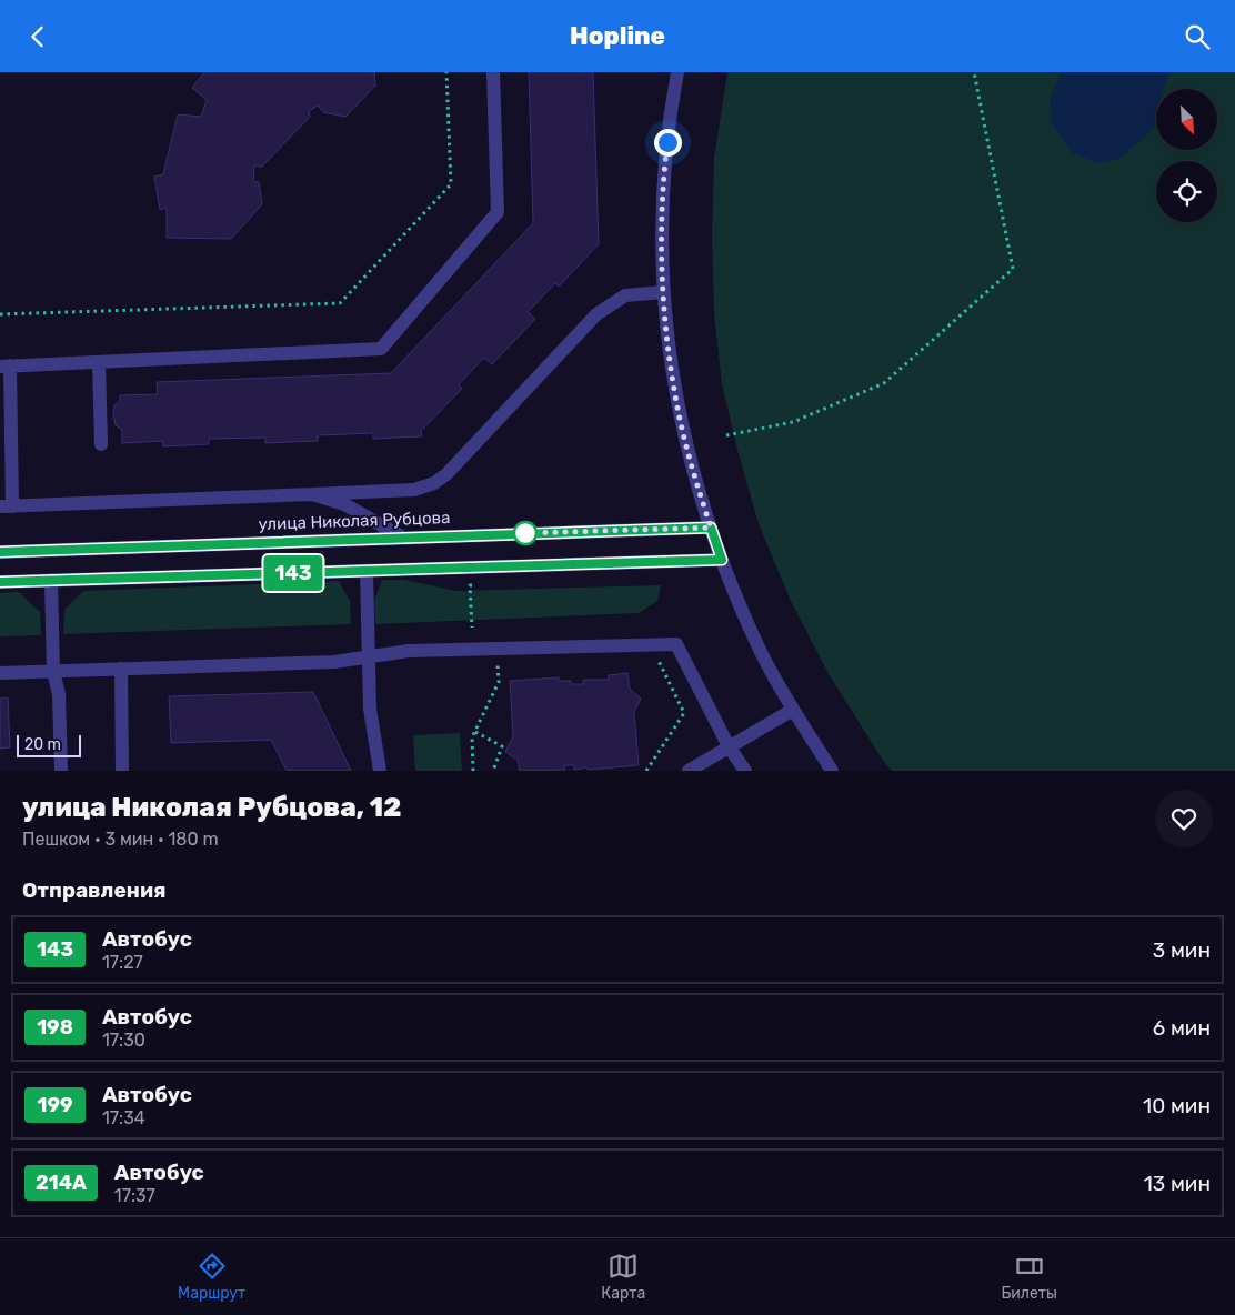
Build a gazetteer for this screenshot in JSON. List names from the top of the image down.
{
  "streets": {
    "street": ["улица Николая Рубцова"]
  },
  "lines": ["bus line 143"],
  "scale_bar": "20 m",
  "north": "bottom right",
  "page": {
    "header": "Hopline",
    "on_map": "143",
    "scale": "20 m",
    "heading": [
      ["улица Николая Рубцова, 12", "Пешком · 3 мин · 180 m"],
      "Отправления"
    ],
    "list": [
      {
        "mark": "143",
        "name": "Автобус",
        "note": "17:27",
        "value": "3 мин"
      },
      {
        "mark": "198",
        "name": "Автобус",
        "note": "17:30",
        "value": "6 мин"
      },
      {
        "mark": "199",
        "name": "Автобус",
        "note": "17:34",
        "value": "10 мин"
      },
      {
        "mark": "214А",
        "name": "Автобус",
        "note": "17:37",
        "value": "13 мин"
      }
    ],
    "tabs": ["Маршрут", "Карта", "Билеты"]
  }
}
